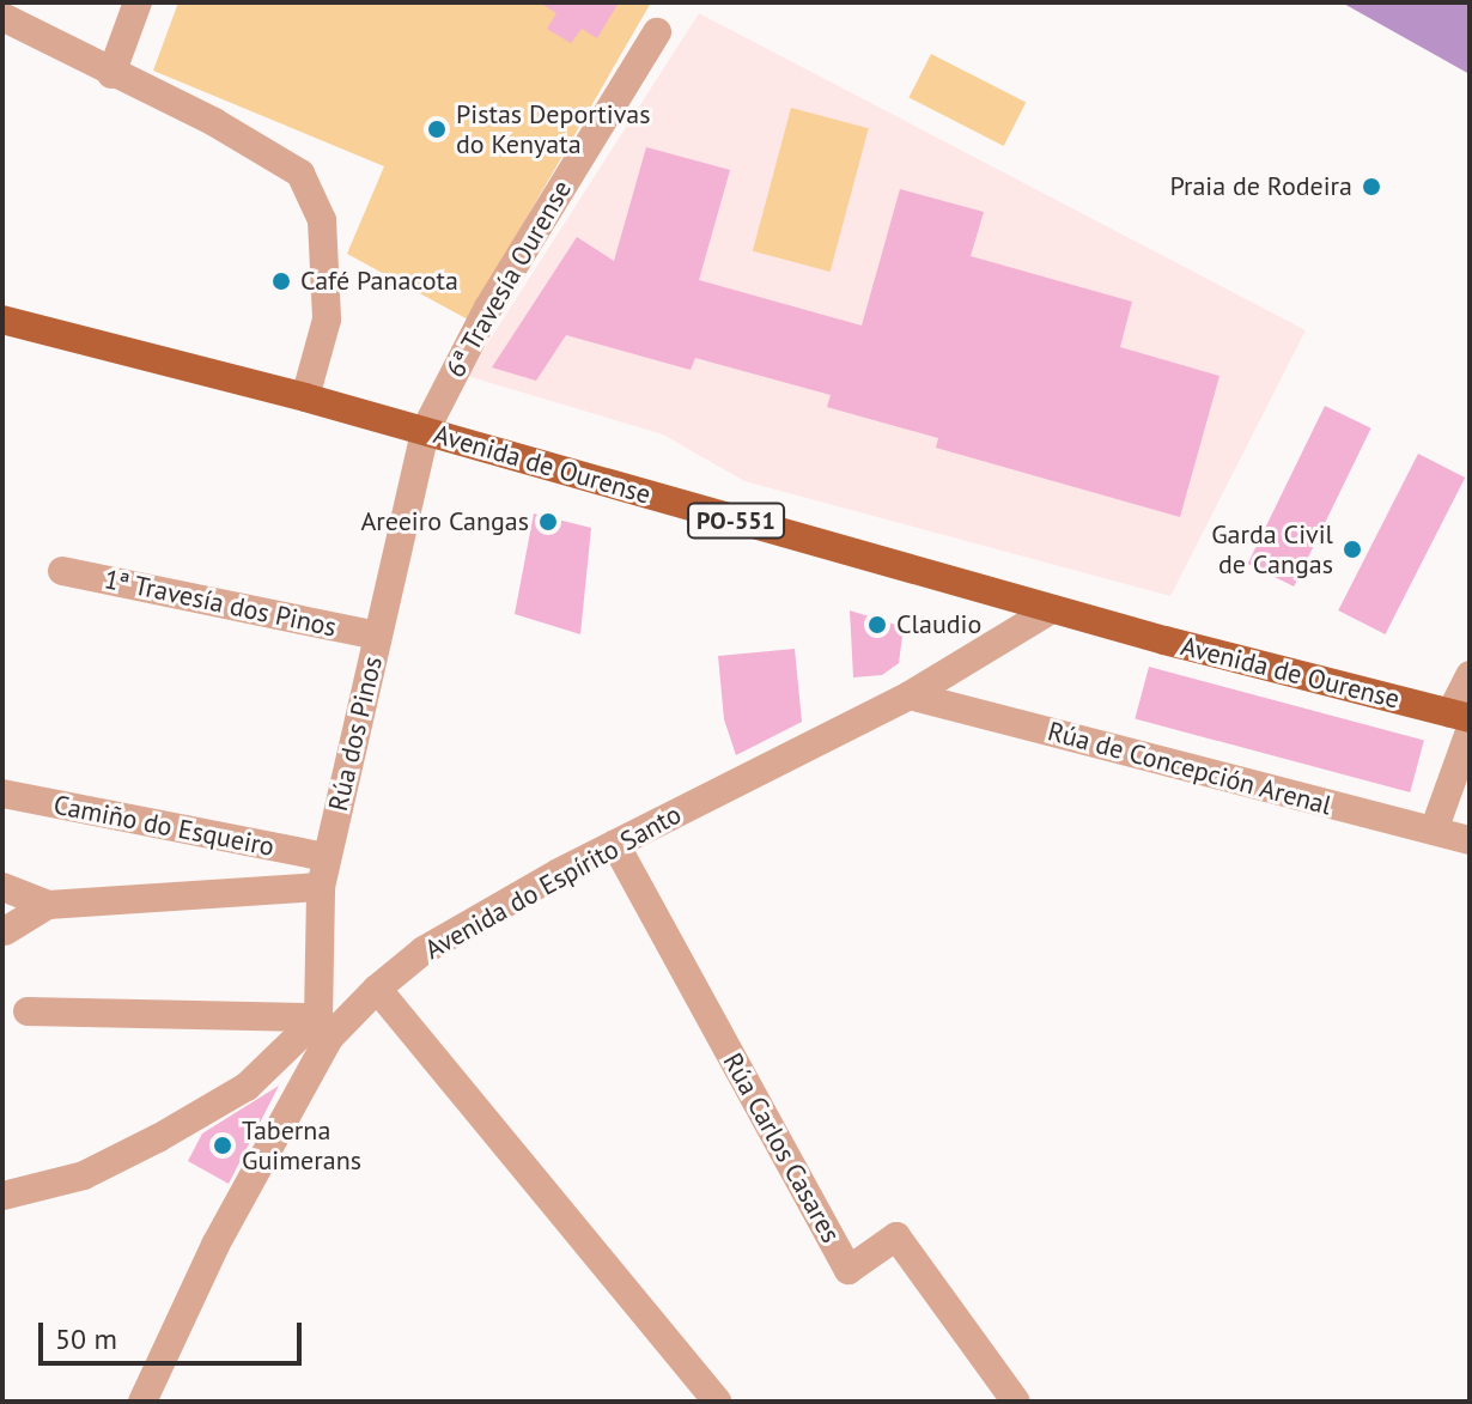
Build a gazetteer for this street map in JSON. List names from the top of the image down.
{
  "streets": {
    "main road": ["Avenida de Ourense", "PO-551"],
    "street": [
      "6ª Travesía Ourense",
      "1ª Travesía dos Pinos",
      "Rúa dos Pinos",
      "Rúa de Concepción Arenal",
      "Camiño do Esqueiro",
      "Avenida do Espírito Santo",
      "Rúa Carlos Casares"
    ]
  },
  "crossings": [
    ["6ª Travesía Ourense", "Avenida de Ourense"],
    ["6ª Travesía Ourense", "Rúa dos Pinos"],
    ["Avenida de Ourense", "Rúa dos Pinos"],
    ["Avenida de Ourense", "Avenida do Espírito Santo"],
    ["1ª Travesía dos Pinos", "Rúa dos Pinos"],
    ["Rúa dos Pinos", "Camiño do Esqueiro"],
    ["Rúa dos Pinos", "Avenida do Espírito Santo"],
    ["Rúa de Concepción Arenal", "Avenida do Espírito Santo"],
    ["Avenida do Espírito Santo", "Rúa Carlos Casares"]
  ],
  "places": [
    "Pistas Deportivas do Kenyata",
    "Praia de Rodeira",
    "Café Panacota",
    "Areeiro Cangas",
    "Garda Civil de Cangas",
    "Claudio",
    "Taberna Guimerans"
  ],
  "scale_bar": "50 m"
}
